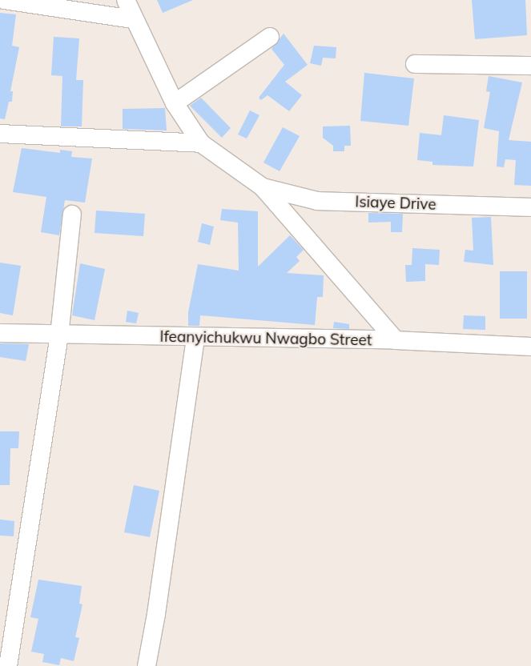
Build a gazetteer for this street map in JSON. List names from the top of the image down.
{
  "streets": {
    "street": ["Isiaye Drive", "Ifeanyichukwu Nwagbo Street"]
  }
}
